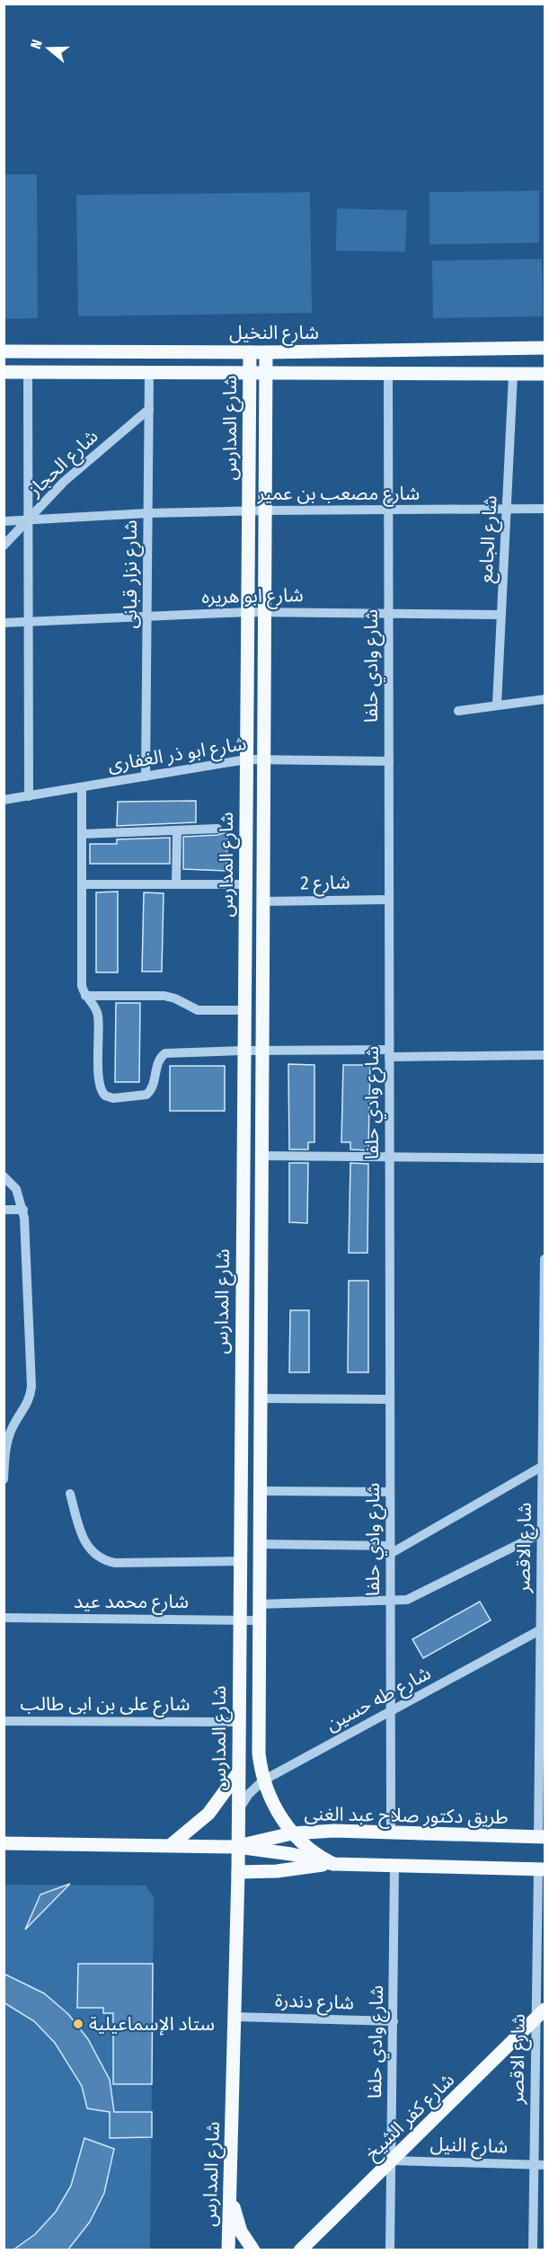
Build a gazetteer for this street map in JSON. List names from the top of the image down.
{
  "streets": {
    "main road": [
      "شارع النخيل",
      "شارع المدارس",
      "طريق دكتور صلاح عبد الغنى",
      "شارع كفر الشيخ"
    ],
    "street": [
      "شارع الحجاز",
      "شارع مصعب بن عمير",
      "شارع الجامع",
      "شارع نزار قبانى",
      "شارع ابو هريره",
      "شارع وادي حلفا",
      "شارع ابو ذر الغفارى",
      "شارع 2",
      "شارع الاقصر",
      "شارع محمد عيد",
      "شارع طه حسين",
      "شارع على بن ابى طالب",
      "شارع دندرة",
      "شارع النيل"
    ]
  },
  "crossings": [
    ["شارع النخيل", "شارع المدارس"],
    ["شارع المدارس", "شارع مصعب بن عمير"],
    ["شارع المدارس", "شارع ابو هريره"],
    ["شارع المدارس", "شارع ابو ذر الغفارى"],
    ["شارع المدارس", "شارع 2"],
    ["شارع المدارس", "شارع محمد عيد"],
    ["شارع المدارس", "شارع طه حسين"],
    ["شارع المدارس", "شارع على بن ابى طالب"],
    ["شارع المدارس", "طريق دكتور صلاح عبد الغنى"],
    ["شارع المدارس", "شارع دندرة"],
    ["شارع الحجاز", "شارع مصعب بن عمير"],
    ["شارع الحجاز", "شارع نزار قبانى"],
    ["شارع مصعب بن عمير", "شارع الجامع"],
    ["شارع مصعب بن عمير", "شارع نزار قبانى"],
    ["شارع مصعب بن عمير", "شارع وادي حلفا"],
    ["شارع الجامع", "شارع ابو هريره"],
    ["شارع نزار قبانى", "شارع ابو هريره"],
    ["شارع نزار قبانى", "شارع ابو ذر الغفارى"],
    ["شارع ابو هريره", "شارع وادي حلفا"],
    ["شارع وادي حلفا", "شارع ابو ذر الغفارى"],
    ["شارع وادي حلفا", "شارع 2"],
    ["شارع وادي حلفا", "شارع طه حسين"],
    ["شارع وادي حلفا", "طريق دكتور صلاح عبد الغنى"],
    ["شارع وادي حلفا", "شارع دندرة"],
    ["شارع وادي حلفا", "شارع كفر الشيخ"],
    ["شارع وادي حلفا", "شارع النيل"],
    ["شارع الاقصر", "شارع طه حسين"],
    ["شارع الاقصر", "طريق دكتور صلاح عبد الغنى"],
    ["شارع الاقصر", "شارع كفر الشيخ"],
    ["شارع الاقصر", "شارع النيل"],
    ["شارع كفر الشيخ", "شارع النيل"]
  ],
  "places": ["ستاد الإسماعيلية"],
  "north": "left"
}
